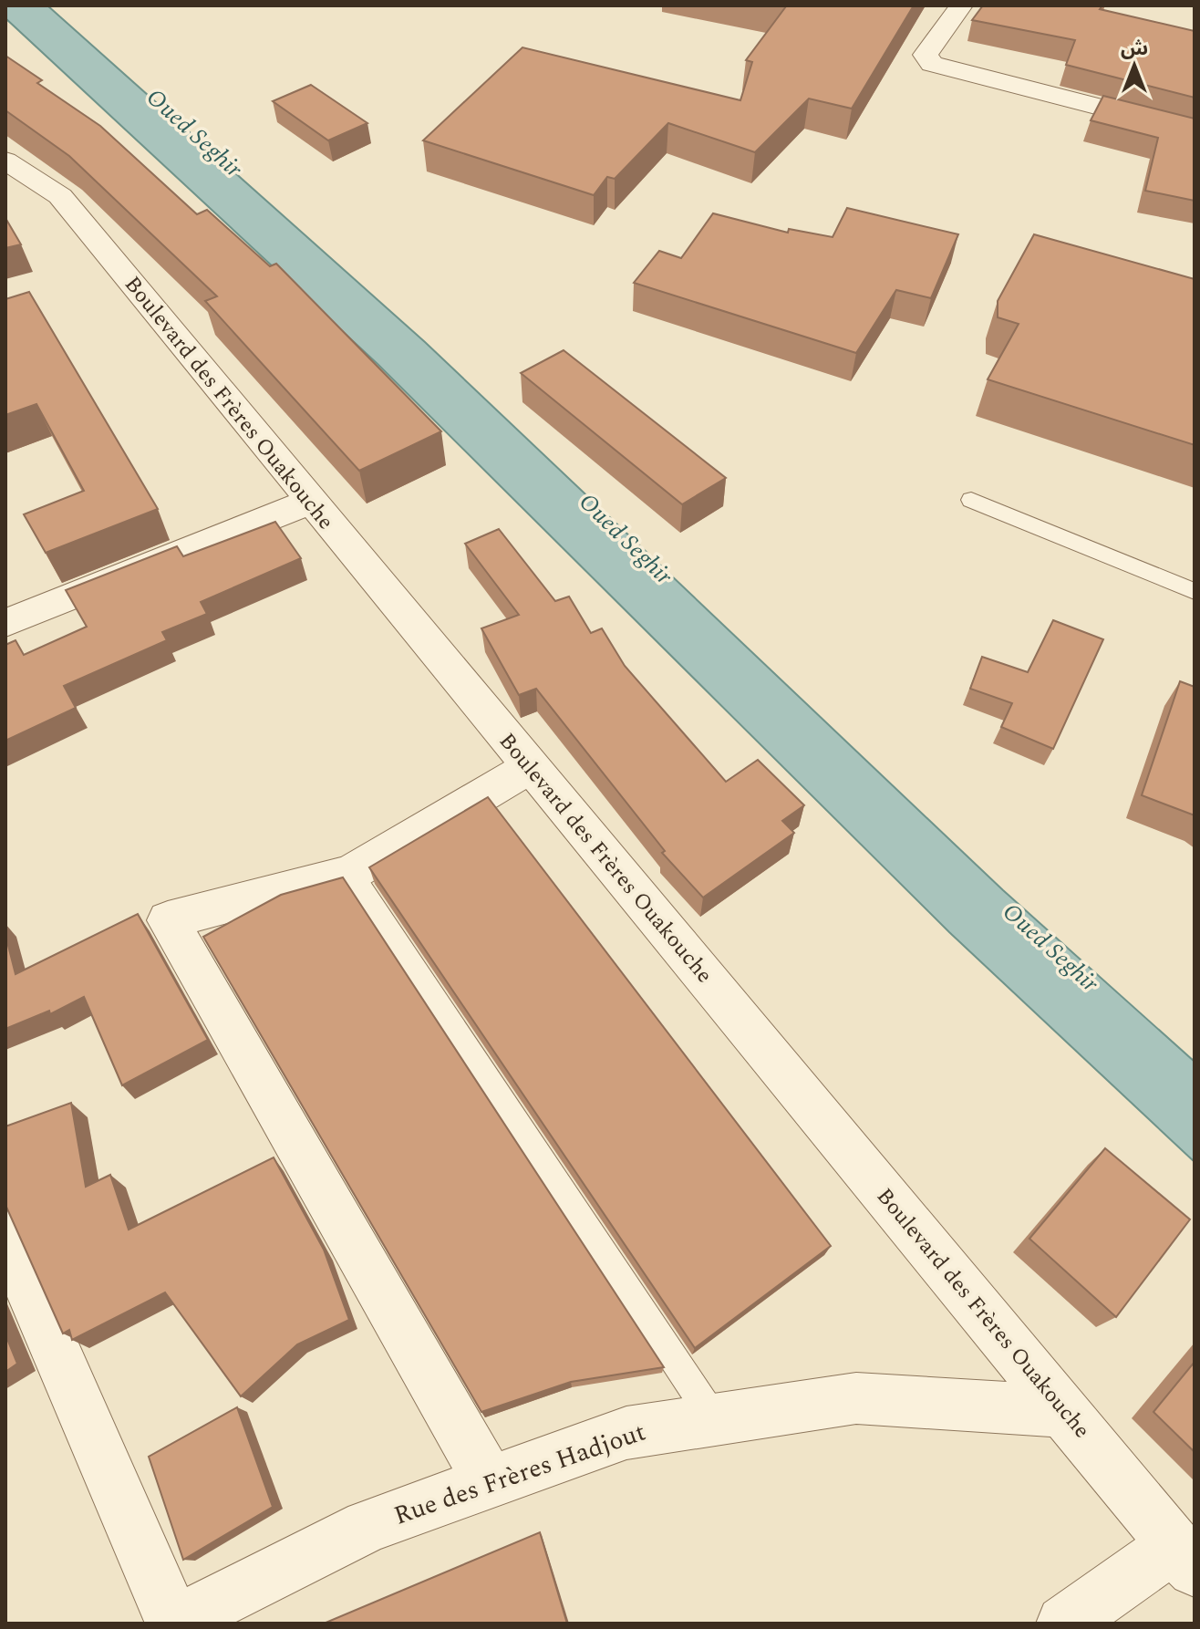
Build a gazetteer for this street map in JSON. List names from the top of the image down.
{
  "streets": {
    "street": ["Boulevard des Frères Ouakouche", "Rue des Frères Hadjout"]
  },
  "crossings": [
    ["Boulevard des Frères Ouakouche", "Rue des Frères Hadjout"]
  ],
  "water": ["Oued Seghir"],
  "north": "top"
}
